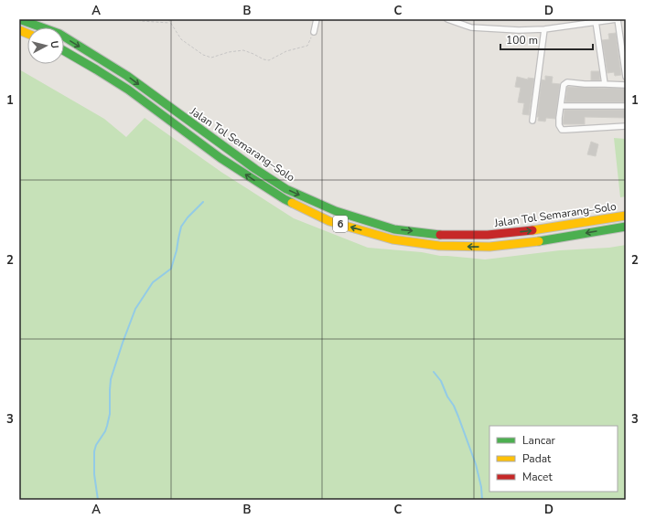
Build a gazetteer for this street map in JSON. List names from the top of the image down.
{
  "streets": {
    "highway": ["Jalan Tol Semarang–Solo", "6"]
  },
  "legend": ["Lancar", "Padat", "Macet"],
  "scale_bar": "100 m",
  "north": "right",
  "grid": {
    "columns": [
      "A",
      "B",
      "C",
      "D"
    ],
    "rows": ["1", "2", "3"]
  }
}
